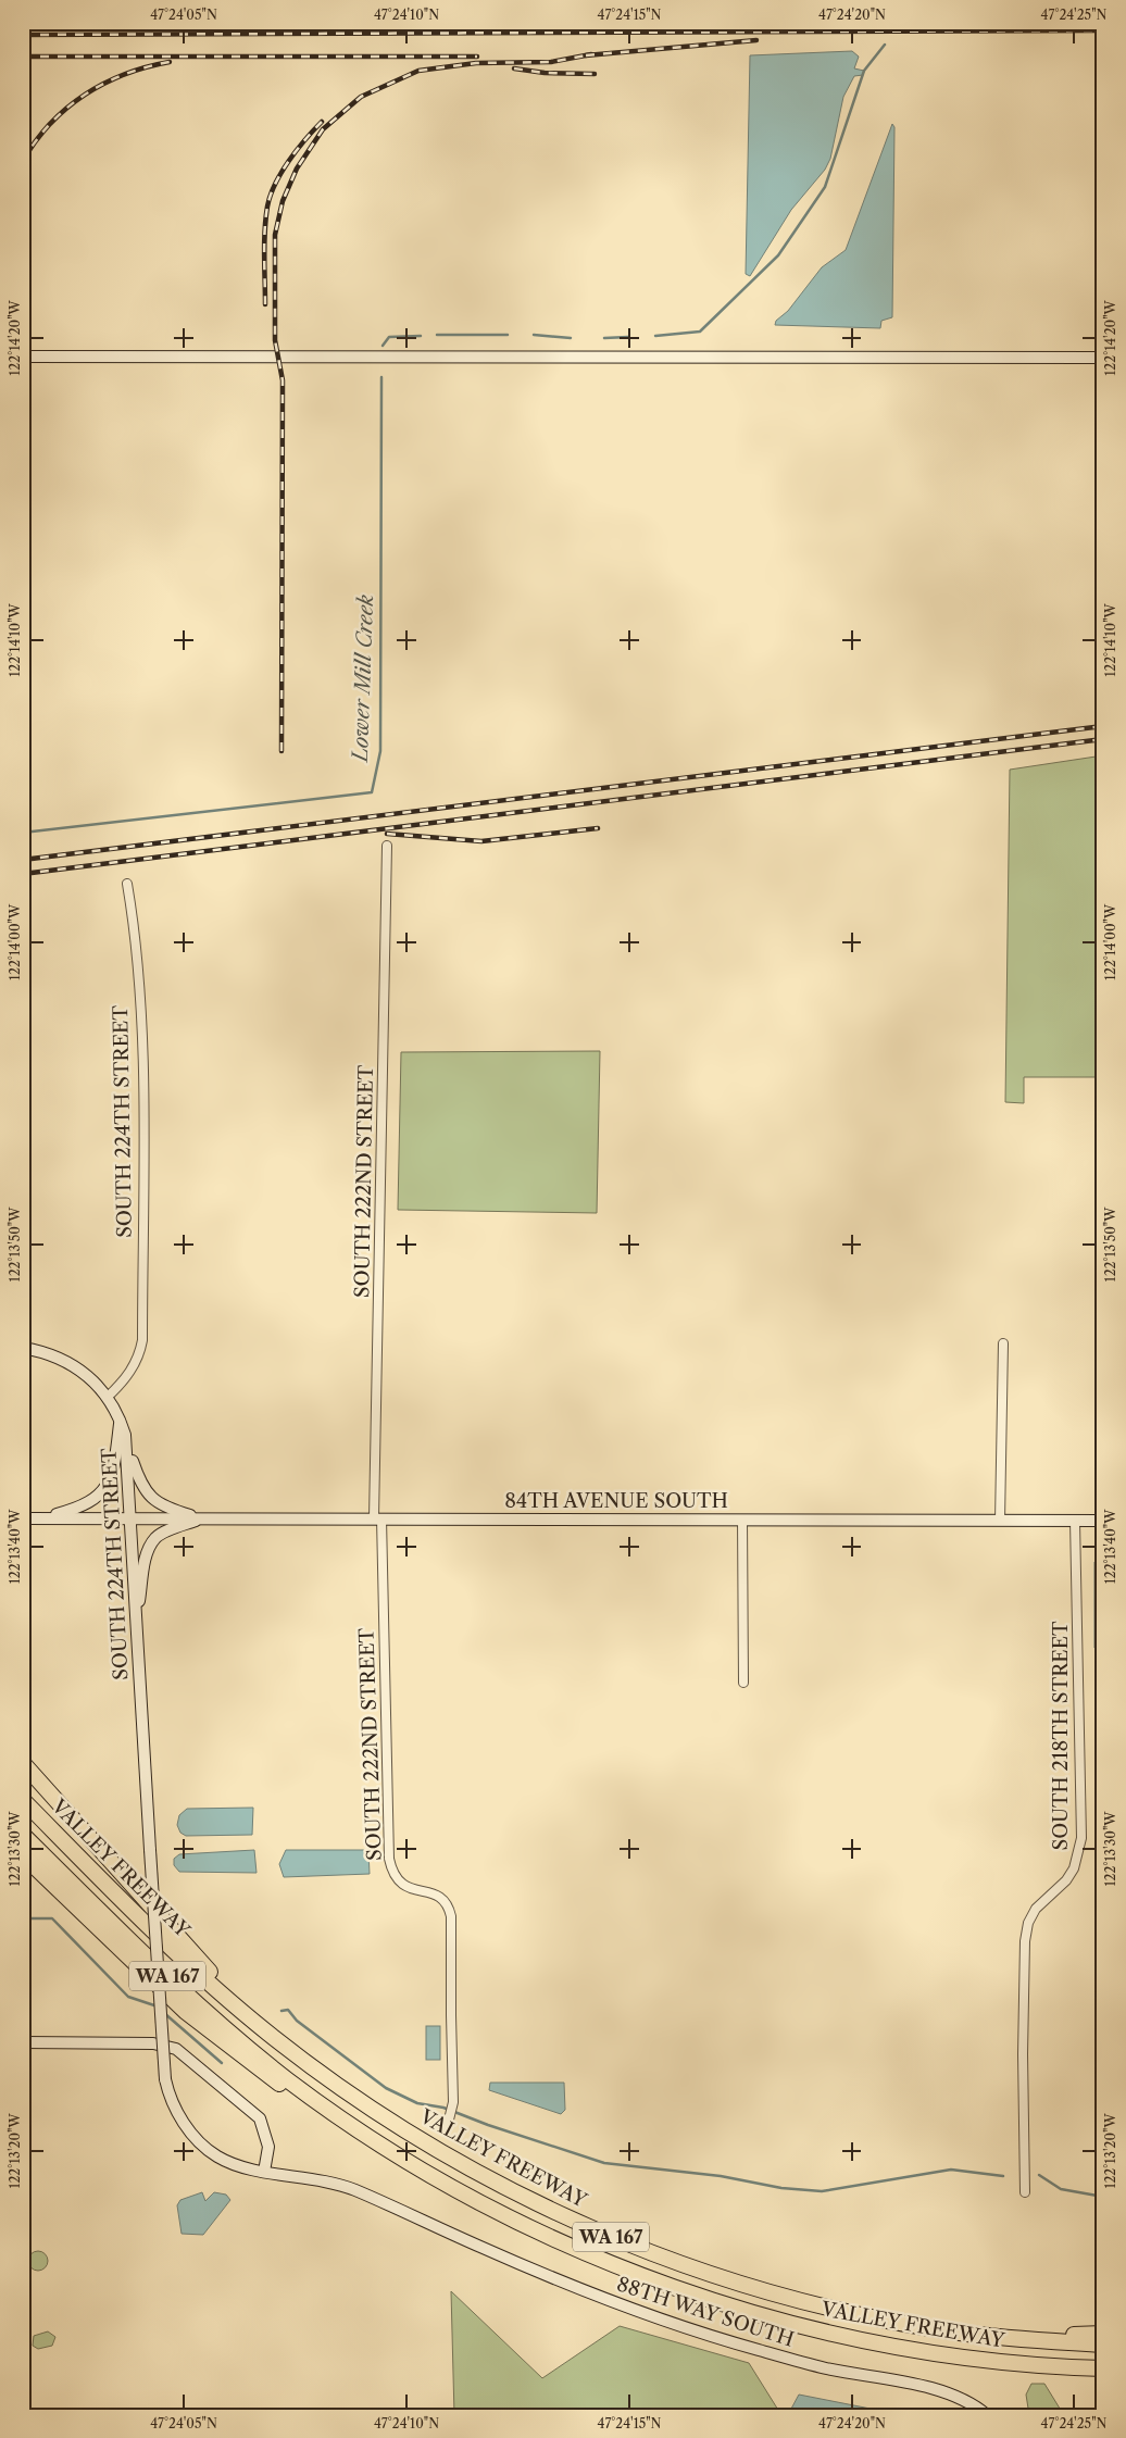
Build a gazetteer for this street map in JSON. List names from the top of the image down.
{
  "streets": {
    "highway": ["VALLEY FREEWAY", "WA 167"],
    "street": [
      "SOUTH 224TH STREET",
      "SOUTH 222ND STREET",
      "84TH AVENUE SOUTH",
      "SOUTH 218TH STREET",
      "88TH WAY SOUTH"
    ]
  },
  "crossings": [
    ["SOUTH 224TH STREET", "84TH AVENUE SOUTH"],
    ["SOUTH 224TH STREET", "88TH WAY SOUTH"],
    ["SOUTH 222ND STREET", "84TH AVENUE SOUTH"],
    ["84TH AVENUE SOUTH", "SOUTH 218TH STREET"]
  ],
  "water": ["Lower Mill Creek"],
  "coordinates": [
    "47°24'05\"N",
    "47°24'10\"N",
    "47°24'15\"N",
    "47°24'20\"N",
    "47°24'25\"N",
    "122°14'20\"W",
    "122°14'10\"W",
    "122°14'00\"W",
    "122°13'50\"W",
    "122°13'40\"W",
    "122°13'30\"W",
    "122°13'20\"W"
  ]
}
